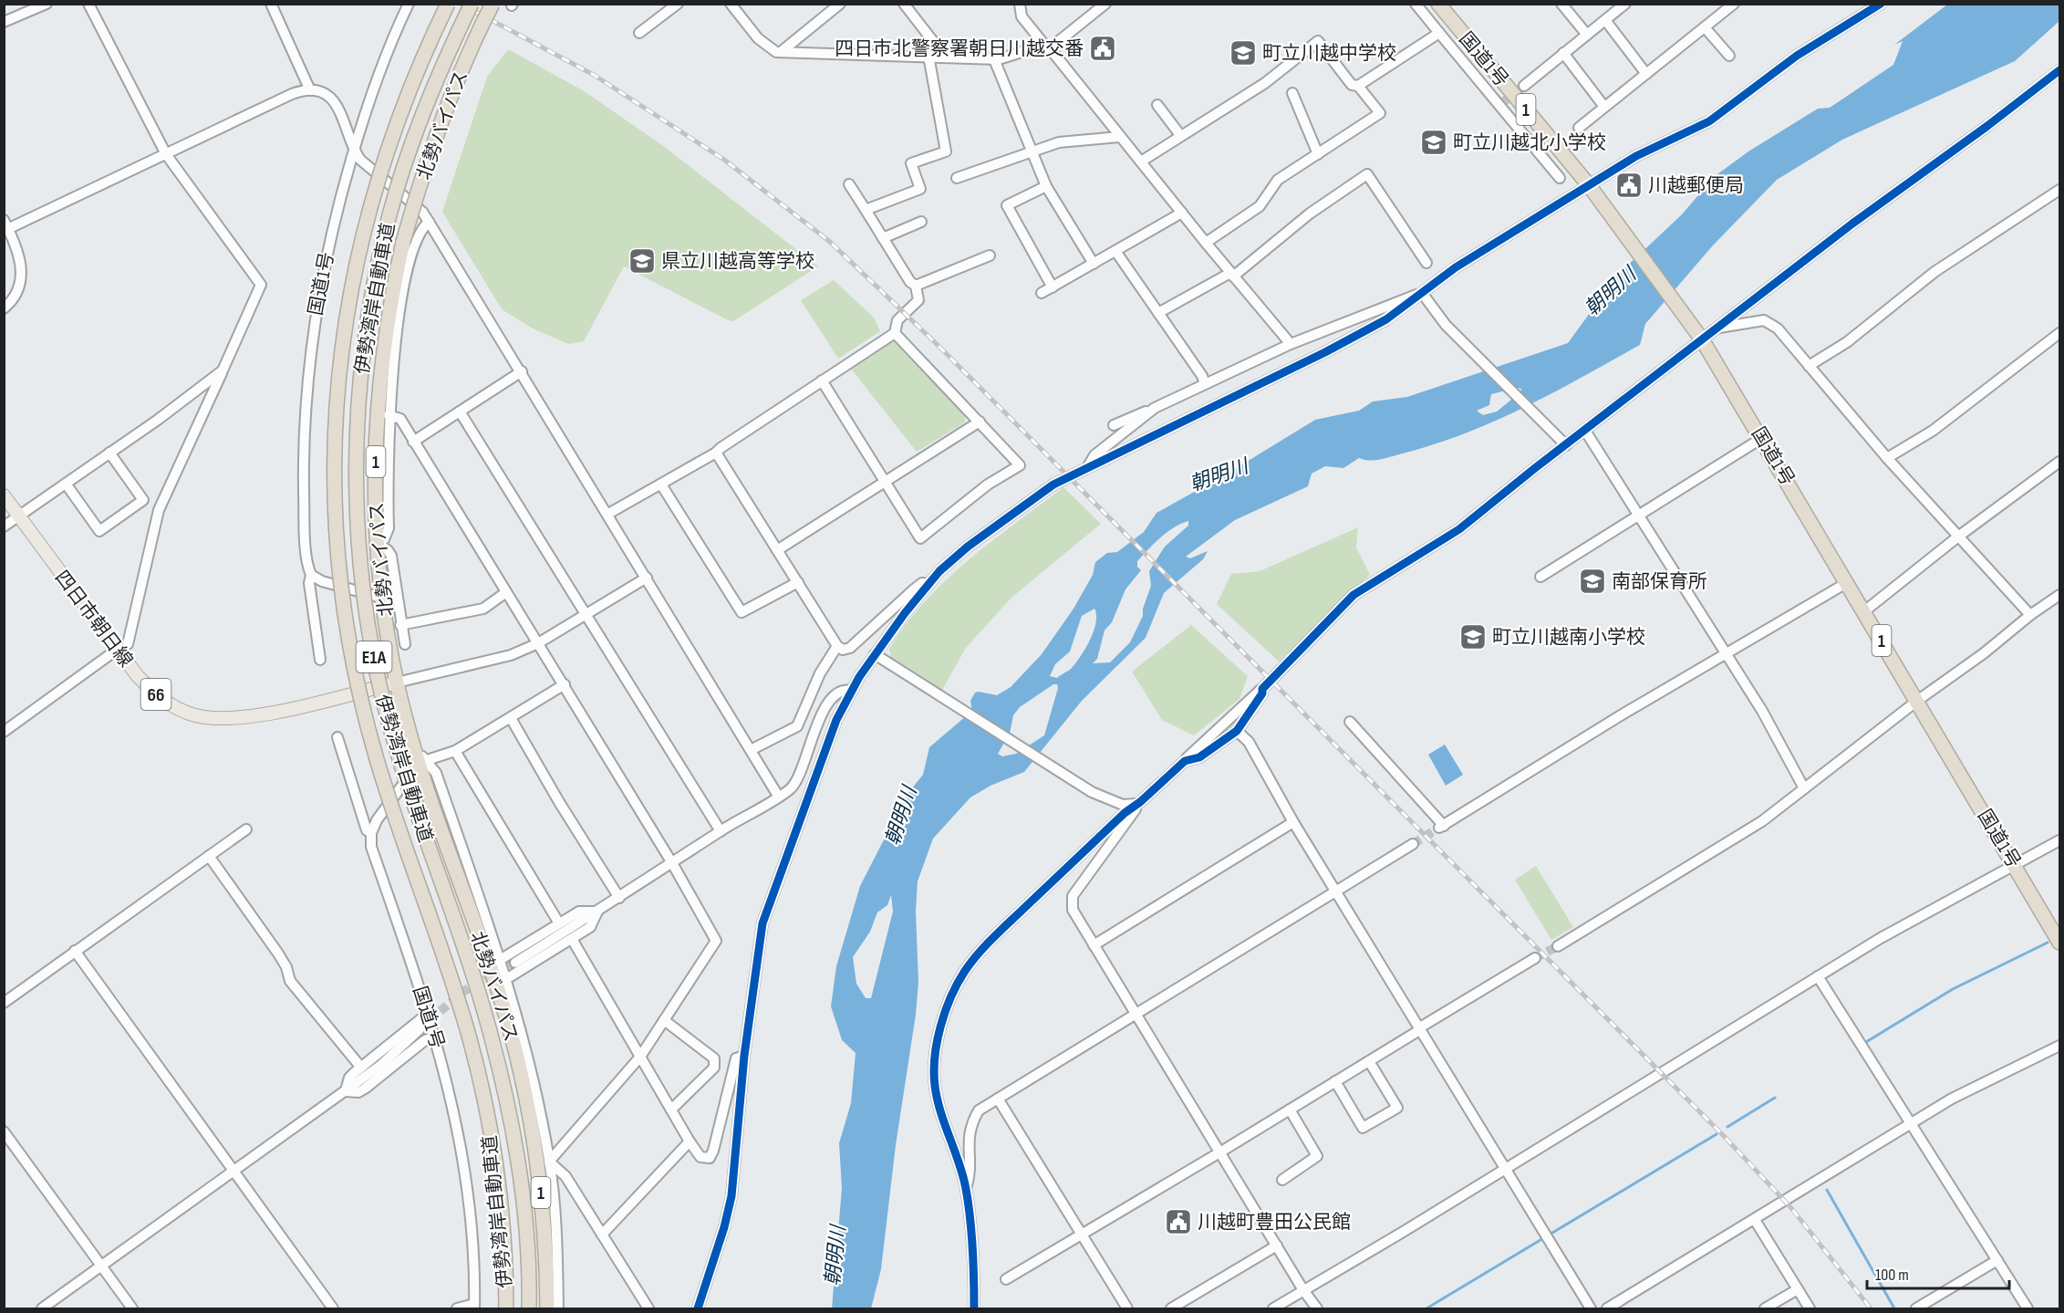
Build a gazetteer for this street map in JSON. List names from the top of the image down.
{
  "streets": {
    "highway": [
      "国道1号",
      "1",
      "北勢バイパス",
      "伊勢湾岸自動車道",
      "E1A"
    ],
    "main road": ["四日市朝日線", "66"]
  },
  "crossings": [
    ["北勢バイパス", "四日市朝日線"]
  ],
  "water": ["朝明川"],
  "places": {
    "public building": ["四日市北警察署朝日川越交番", "川越郵便局", "川越町豊田公民館"],
    "school or university": [
      "町立川越中学校",
      "町立川越北小学校",
      "県立川越高等学校",
      "南部保育所",
      "町立川越南小学校"
    ]
  },
  "scale_bar": "100 m"
}
